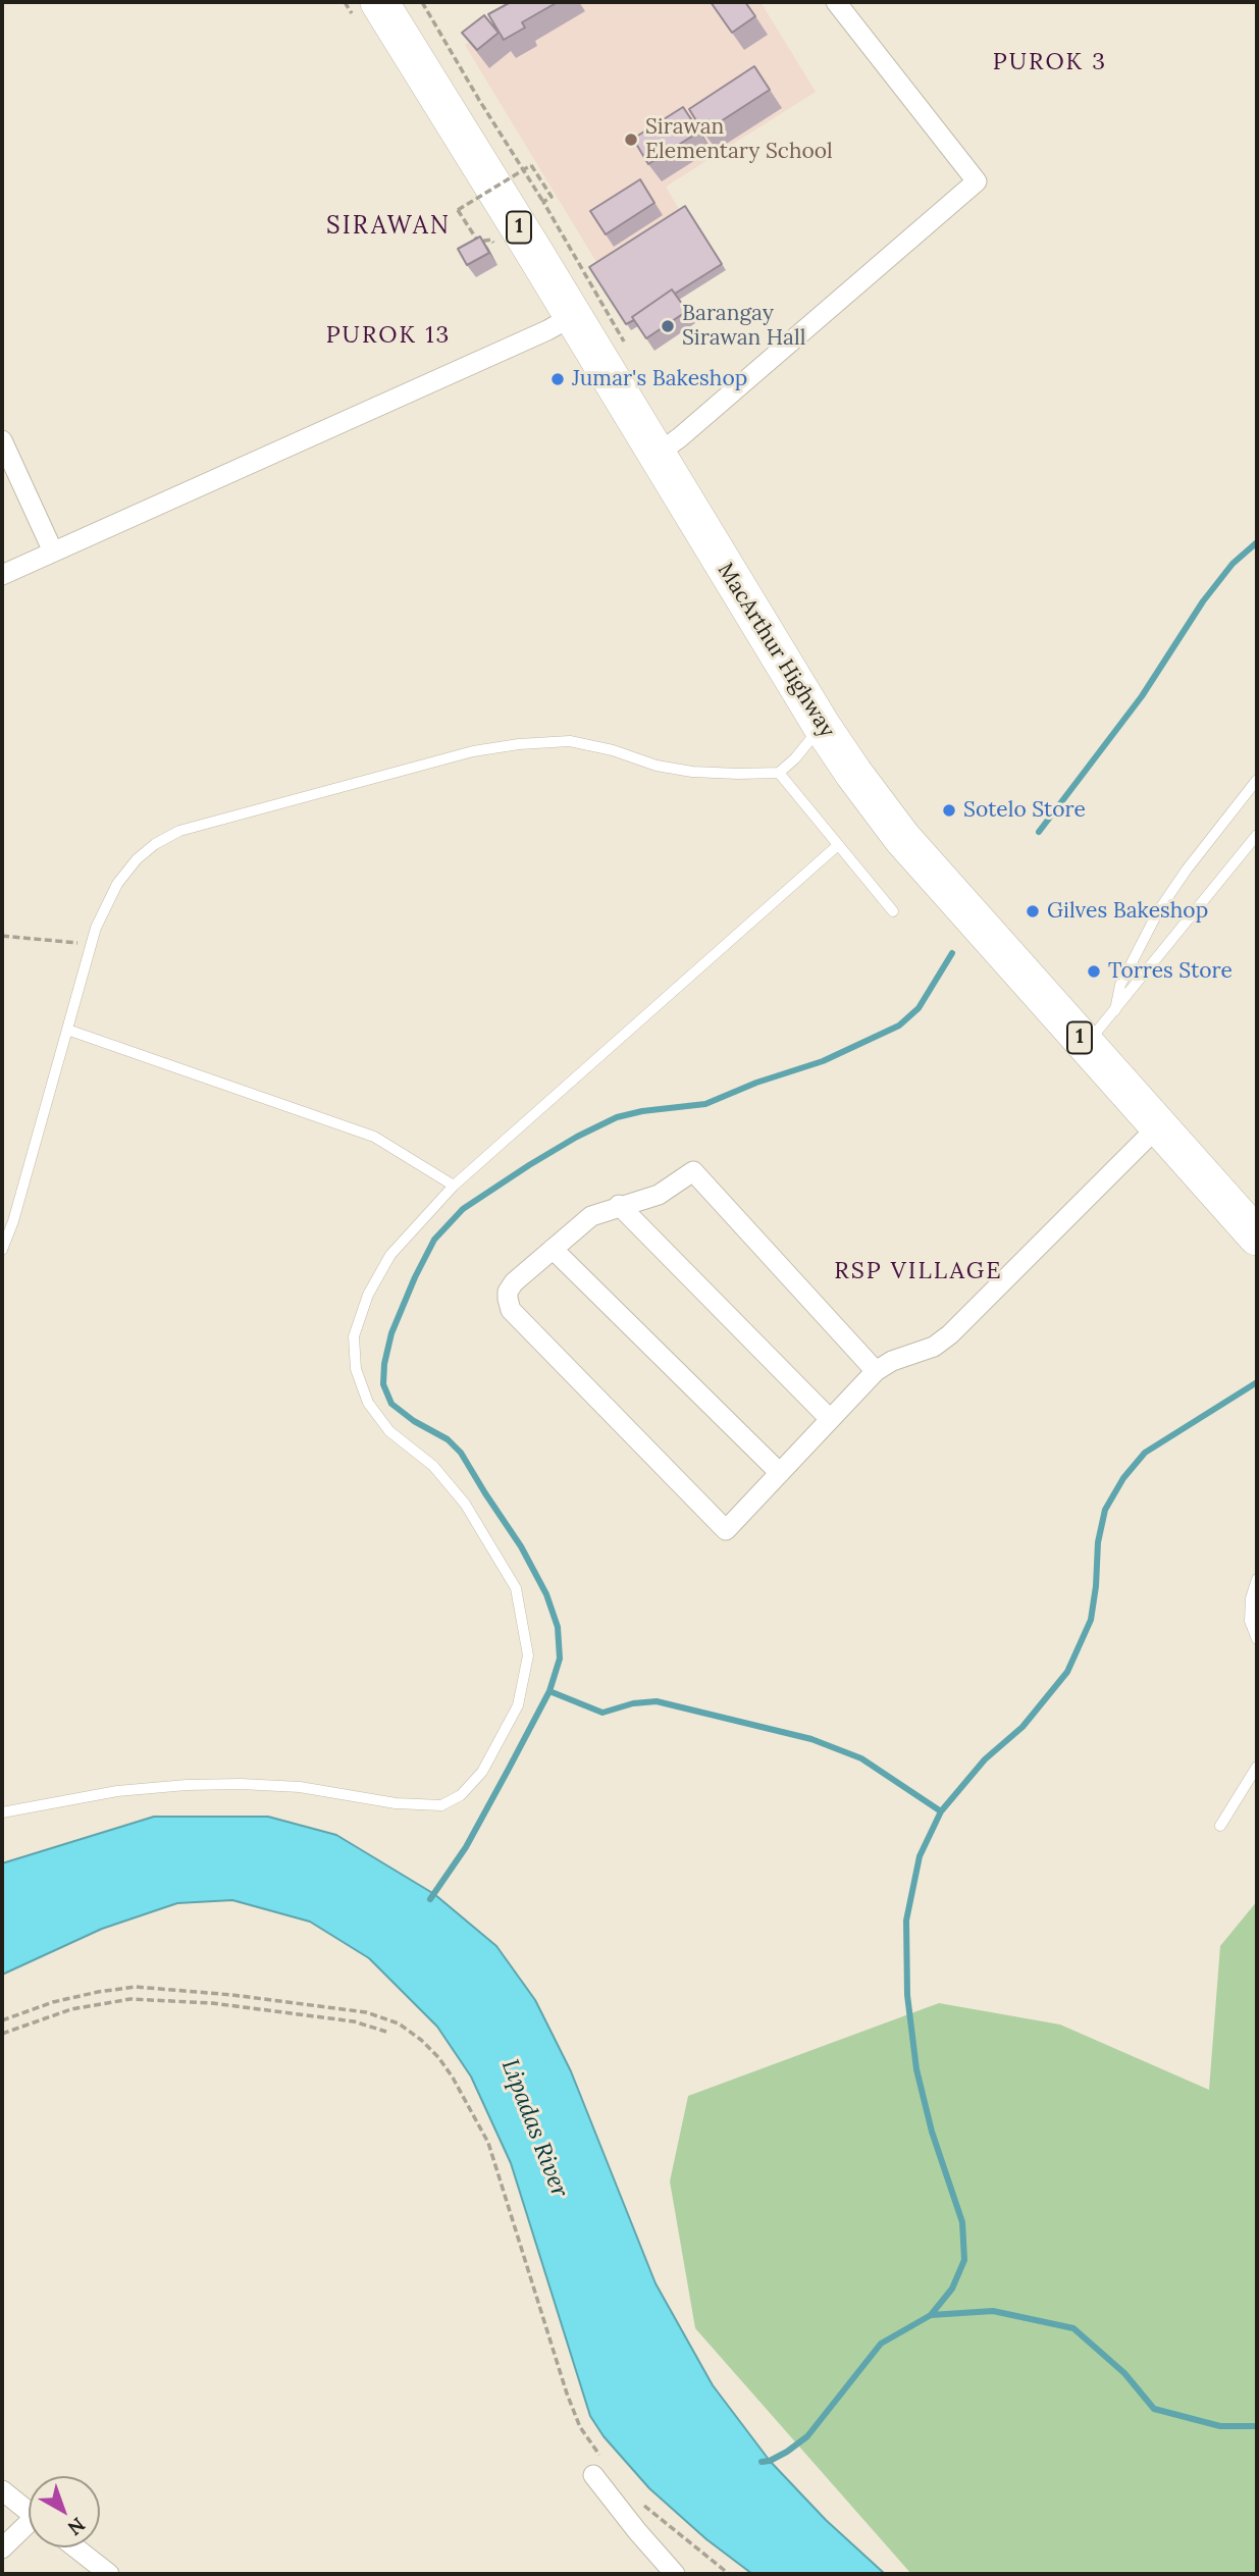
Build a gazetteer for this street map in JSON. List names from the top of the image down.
{
  "streets": {
    "highway": ["1", "MacArthur Highway"]
  },
  "districts": [
    "PUROK 3",
    "SIRAWAN",
    "PUROK 13",
    "RSP VILLAGE"
  ],
  "water": ["Lipadas River"],
  "places": [
    "Sirawan Elementary School",
    "Barangay Sirawan Hall",
    "Jumar's Bakeshop",
    "Sotelo Store",
    "Gilves Bakeshop",
    "Torres Store"
  ],
  "north": "bottom right"
}
